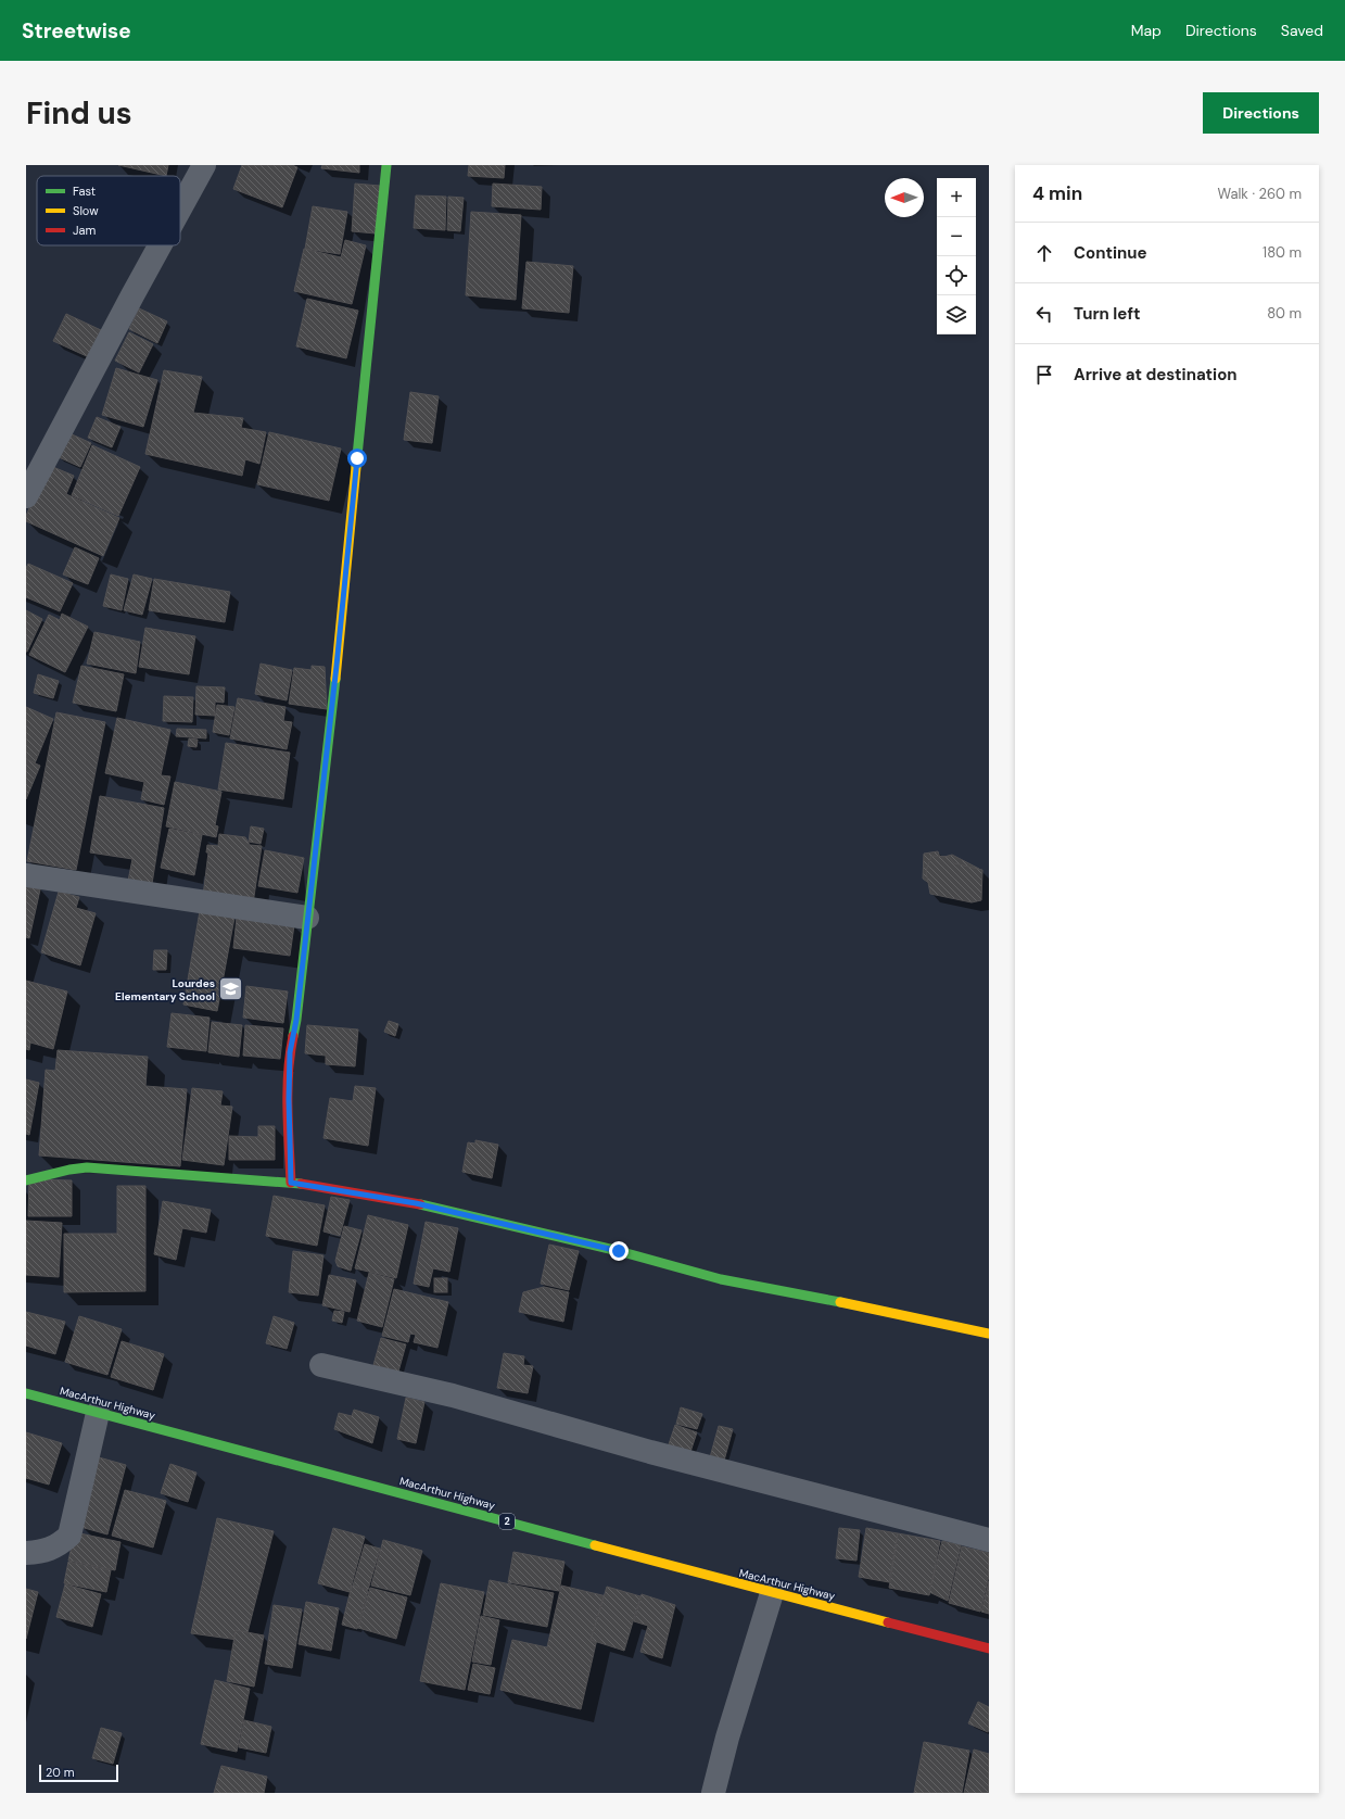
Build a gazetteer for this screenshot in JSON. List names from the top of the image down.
{
  "streets": {
    "main road": ["MacArthur Highway", "2"]
  },
  "places": {
    "school or university": ["Lourdes Elementary School"]
  },
  "legend": ["Fast", "Slow", "Jam"],
  "scale_bar": "20 m",
  "north": "left",
  "page": {
    "header": "Streetwise",
    "nav": ["Map", "Directions", "Saved"],
    "buttons": "Directions",
    "title": "Find us",
    "heading": ["4 min", "Walk · 260 m"],
    "map_buttons": ["+", "−"],
    "list": [
      ["Continue", "180 m"],
      ["Turn left", "80 m"],
      "Arrive at destination"
    ],
    "scale": "20 m"
  }
}
